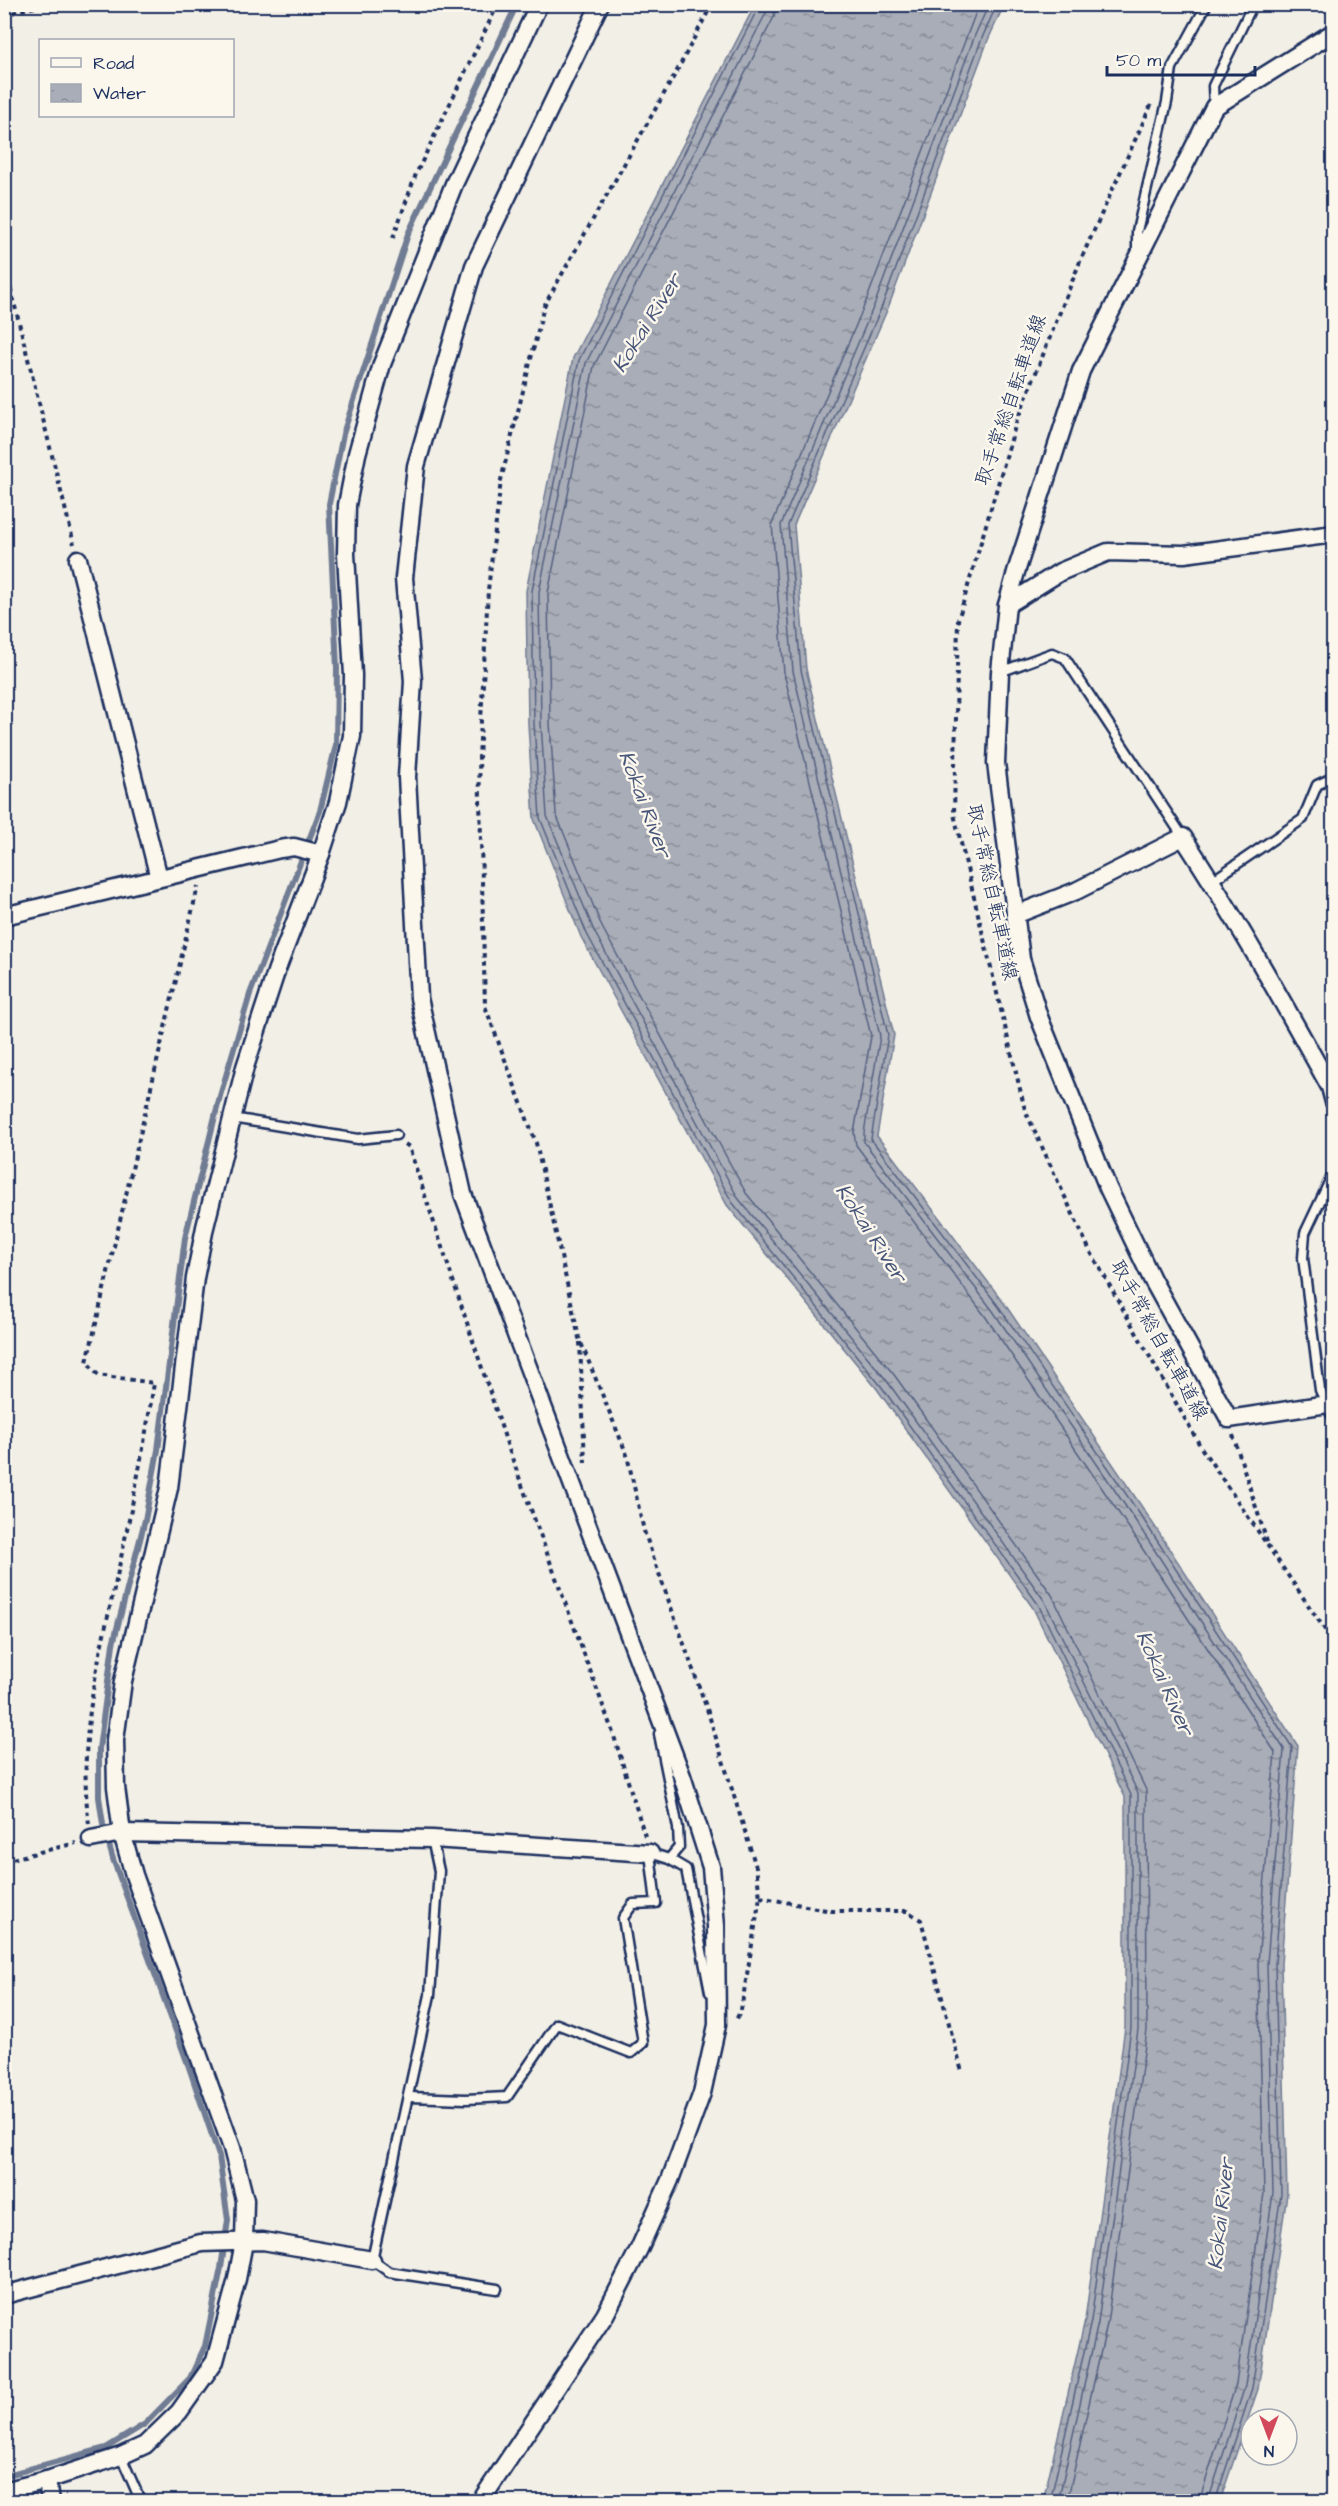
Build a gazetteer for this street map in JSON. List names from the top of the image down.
{
  "streets": {
    "path": ["取手常総自転車道線"]
  },
  "water": ["Kokai River"],
  "legend": ["Road", "Water"],
  "scale_bar": "50 m",
  "north": "bottom"
}
